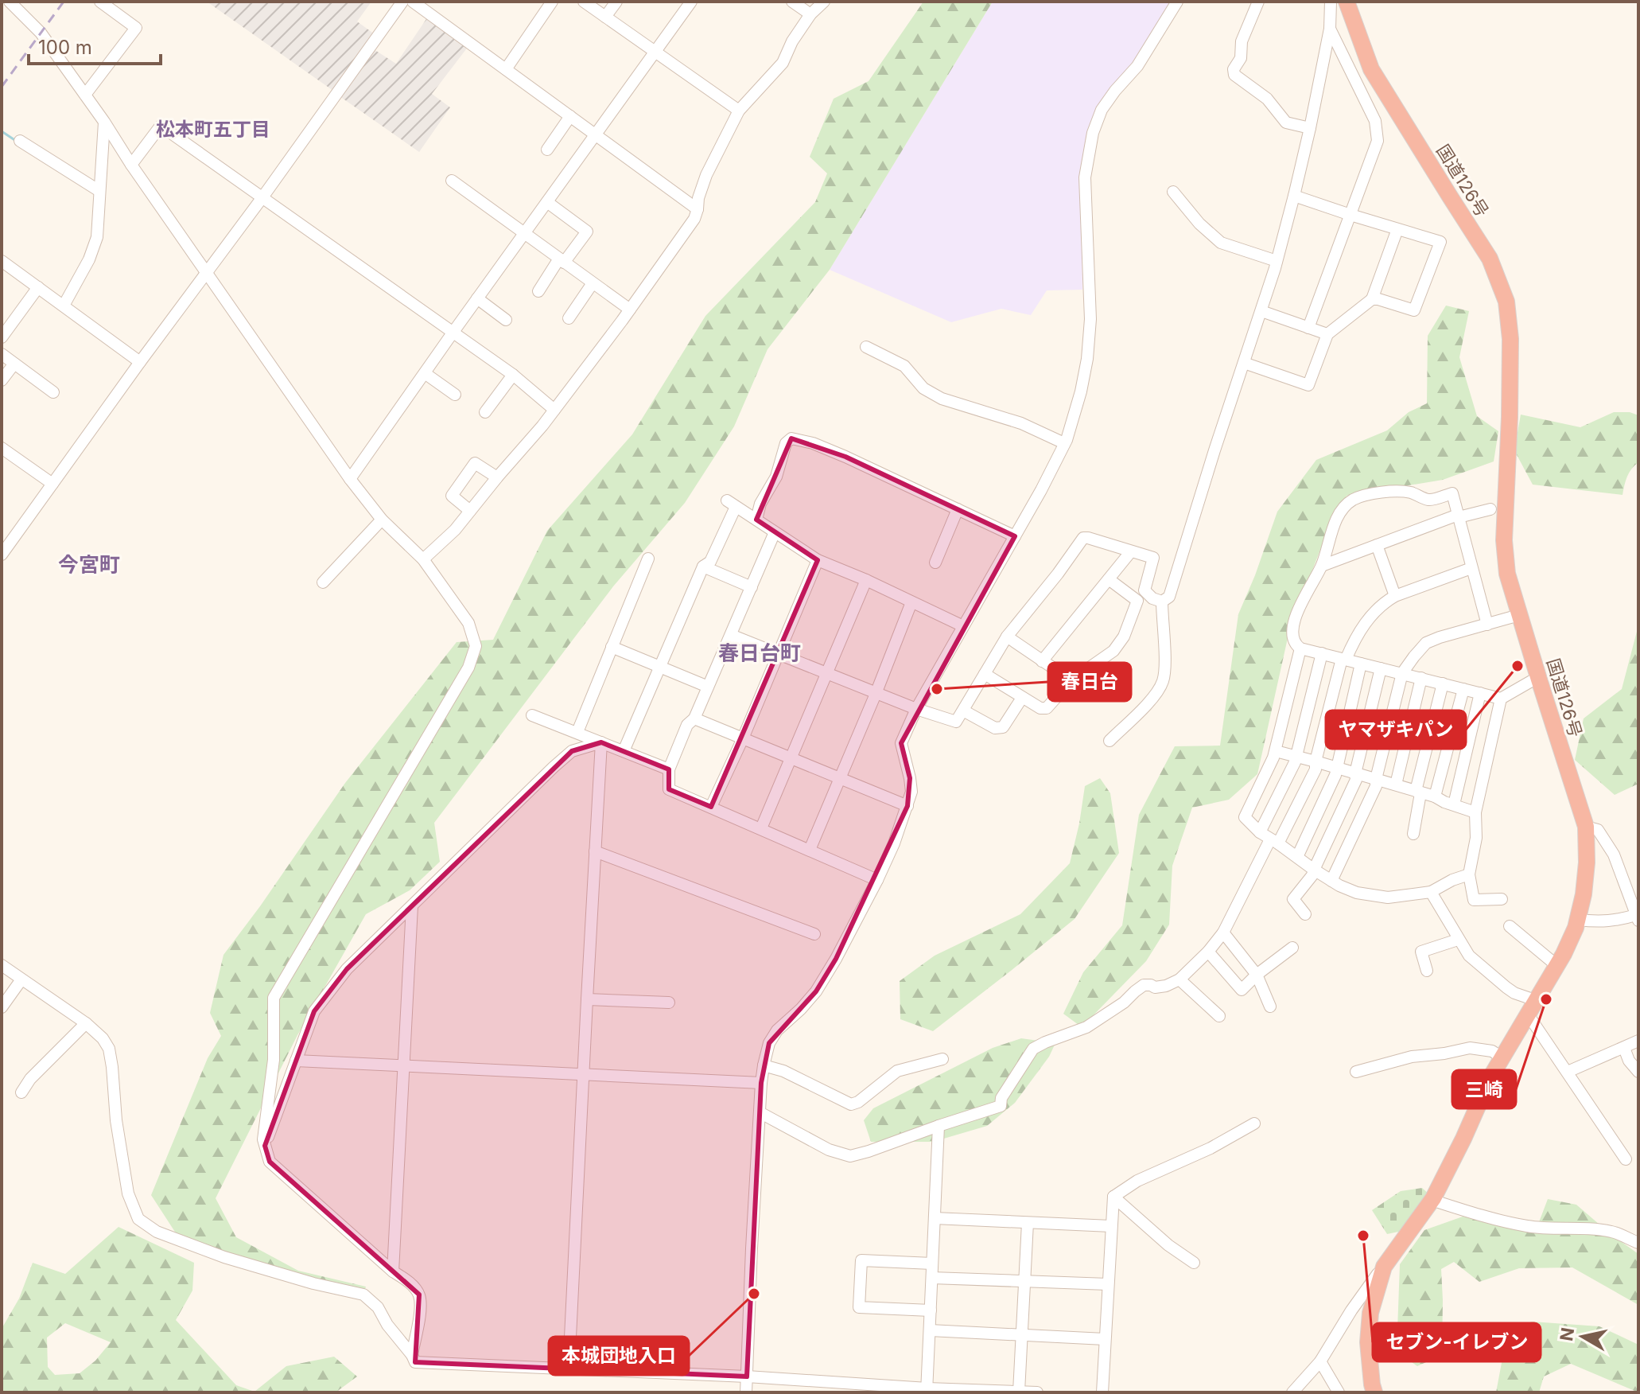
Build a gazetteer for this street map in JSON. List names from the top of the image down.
{
  "streets": {
    "highway": ["国道126号"]
  },
  "districts": ["松本町五丁目", "今宮町", "春日台町"],
  "places": [
    "ヤマザキパン",
    "春日台",
    "三崎",
    "セブン-イレブン",
    "本城団地入口"
  ],
  "scale_bar": "100 m",
  "north": "left"
}
